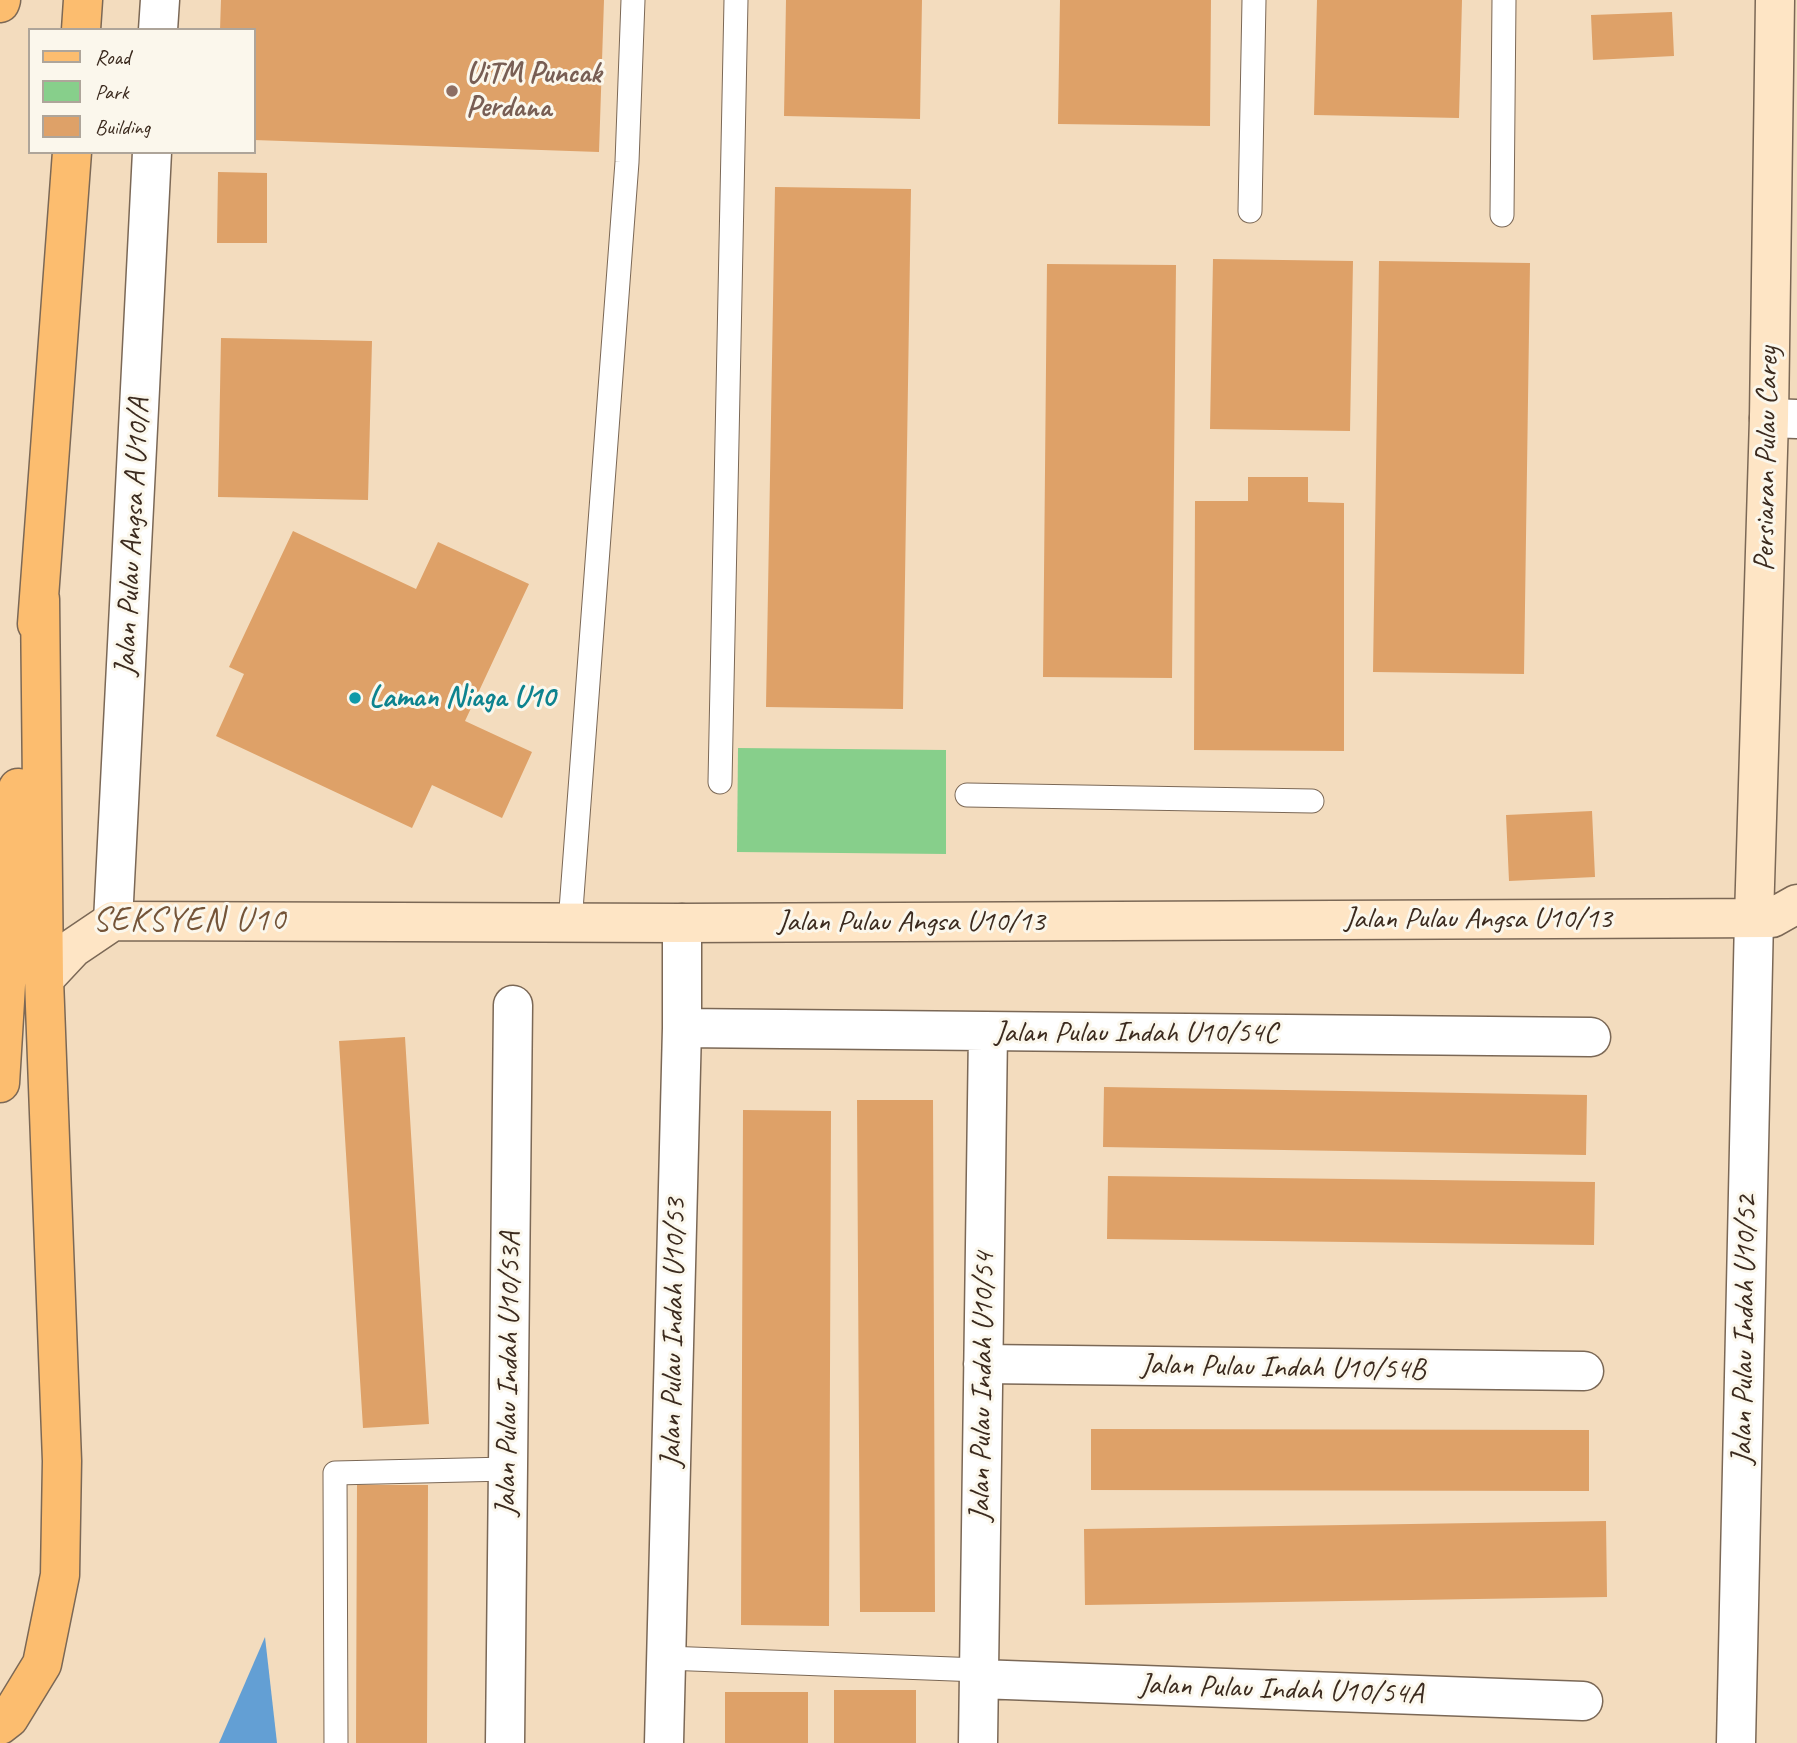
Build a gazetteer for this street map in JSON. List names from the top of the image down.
{
  "streets": {
    "street": [
      "Persiaran Pulau Carey",
      "Jalan Pulau Angsa A U10/A",
      "Jalan Pulau Angsa U10/13",
      "Jalan Pulau Indah U10/54C",
      "Jalan Pulau Indah U10/52",
      "Jalan Pulau Indah U10/53",
      "Jalan Pulau Indah U10/54B",
      "Jalan Pulau Indah U10/53A",
      "Jalan Pulau Indah U10/54",
      "Jalan Pulau Indah U10/54A"
    ]
  },
  "crossings": [
    ["Persiaran Pulau Carey", "Jalan Pulau Angsa U10/13"],
    ["Persiaran Pulau Carey", "Jalan Pulau Indah U10/52"],
    ["Jalan Pulau Angsa A U10/A", "Jalan Pulau Angsa U10/13"],
    ["Jalan Pulau Angsa U10/13", "Jalan Pulau Indah U10/52"],
    ["Jalan Pulau Angsa U10/13", "Jalan Pulau Indah U10/53"],
    ["Jalan Pulau Indah U10/54C", "Jalan Pulau Indah U10/53"],
    ["Jalan Pulau Indah U10/54C", "Jalan Pulau Indah U10/54"],
    ["Jalan Pulau Indah U10/54B", "Jalan Pulau Indah U10/54"],
    ["Jalan Pulau Indah U10/54", "Jalan Pulau Indah U10/54A"]
  ],
  "districts": ["SEKSYEN U10"],
  "places": ["UiTM Puncak Perdana", "Laman Niaga U10"],
  "legend": ["Road", "Park", "Building"]
}
